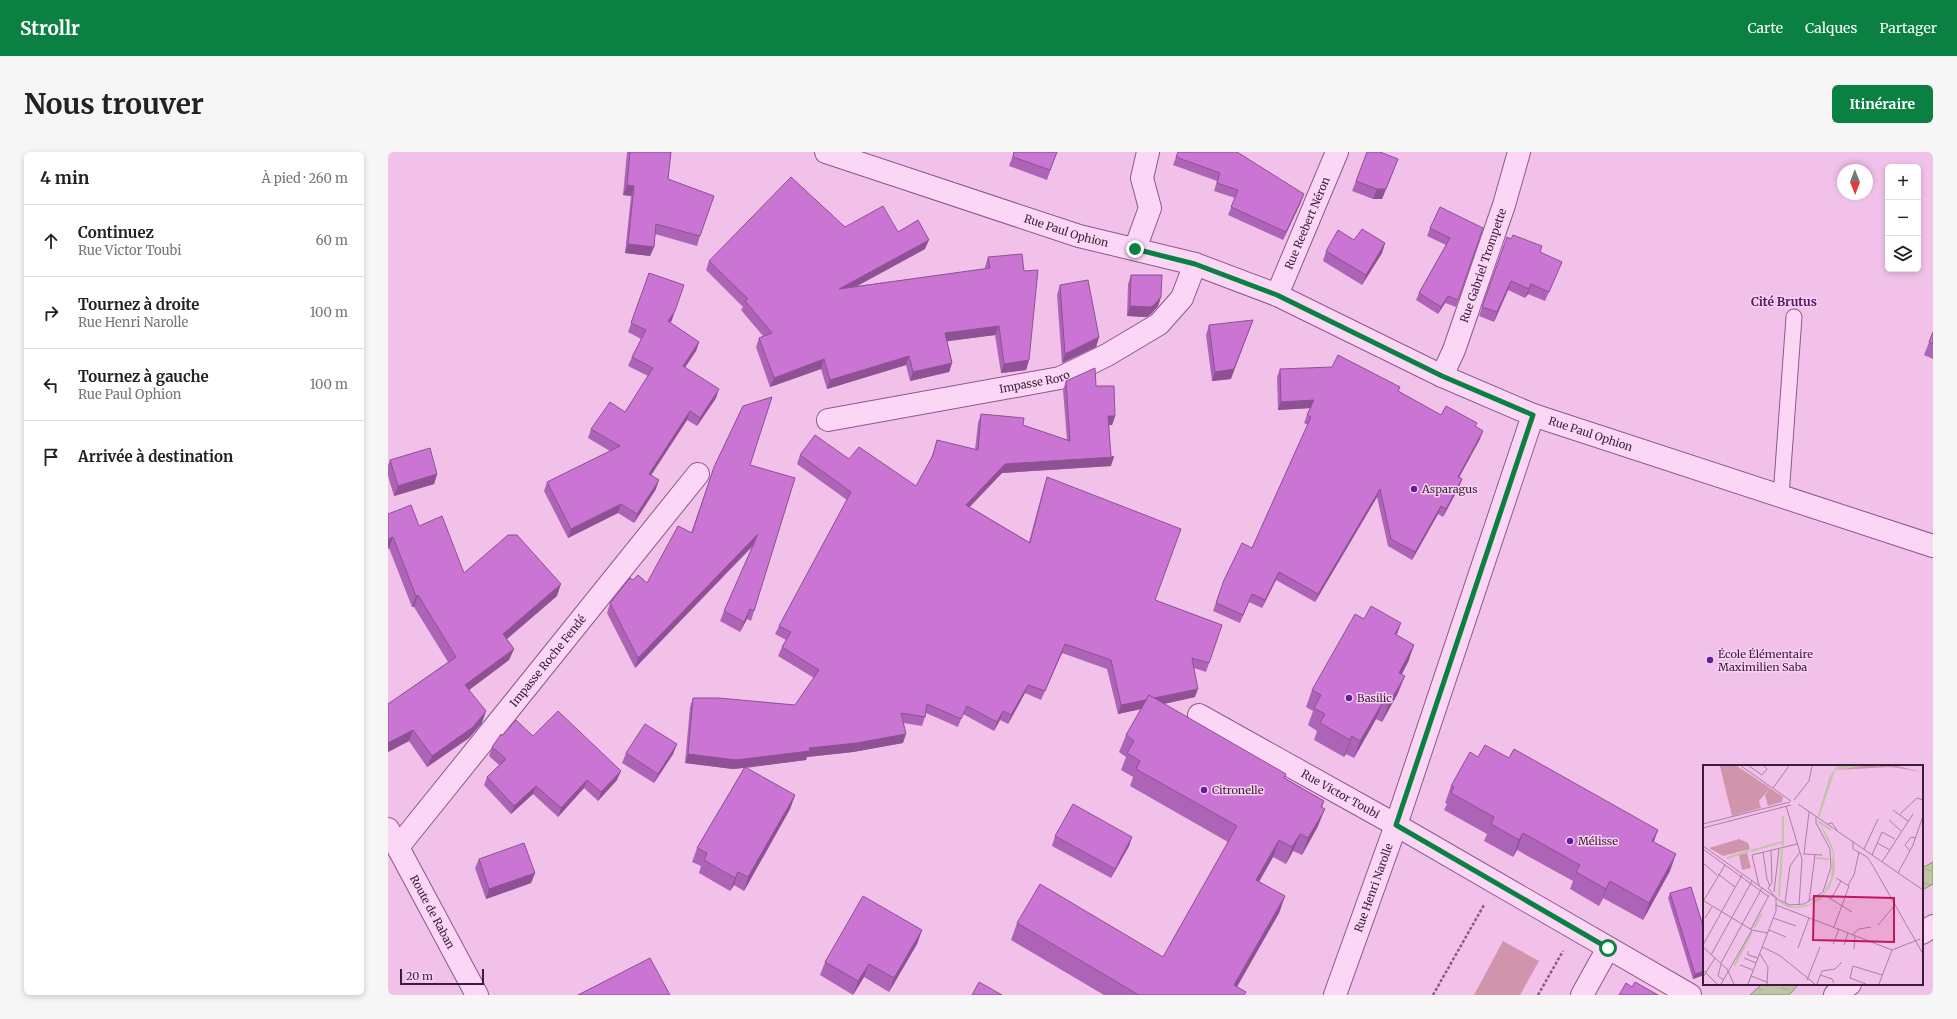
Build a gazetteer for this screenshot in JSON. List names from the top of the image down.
{
  "streets": {
    "street": [
      "Rue Reebert Néron",
      "Rue Paul Ophion",
      "Rue Gabriel Trompette",
      "Impasse Roro",
      "Impasse Roche Fendé",
      "Rue Victor Toubi",
      "Rue Henri Narolle",
      "Route de Raban"
    ]
  },
  "crossings": [
    ["Rue Reebert Néron", "Rue Paul Ophion"],
    ["Rue Paul Ophion", "Rue Gabriel Trompette"],
    ["Rue Paul Ophion", "Impasse Roro"],
    ["Rue Paul Ophion", "Rue Henri Narolle"],
    ["Impasse Roche Fendé", "Route de Raban"],
    ["Rue Victor Toubi", "Rue Henri Narolle"]
  ],
  "districts": ["Cité Brutus"],
  "places": [
    "Asparagus",
    "École Élémentaire Maximilien Saba",
    "Basilic",
    "Citronelle",
    "Mélisse"
  ],
  "scale_bar": "20 m",
  "north": "bottom",
  "page": {
    "header": "Strollr",
    "nav": ["Carte", "Calques", "Partager"],
    "buttons": "Itinéraire",
    "title": "Nous trouver",
    "heading": ["4 min", "À pied · 260 m"],
    "map_buttons": ["+", "−"],
    "list": [
      ["Continuez", "Rue Victor Toubi", "60 m"],
      ["Tournez à droite", "Rue Henri Narolle", "100 m"],
      ["Tournez à gauche", "Rue Paul Ophion", "100 m"],
      "Arrivée à destination"
    ],
    "scale": "20 m"
  }
}
